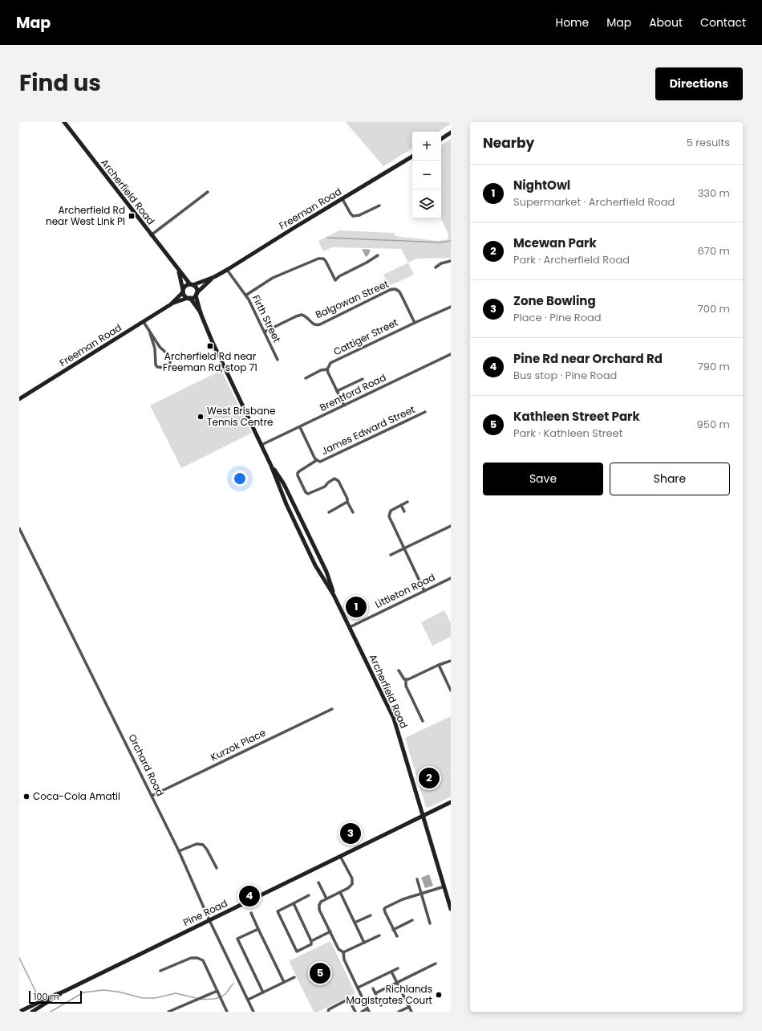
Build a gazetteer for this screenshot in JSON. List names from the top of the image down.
{
  "streets": {
    "main road": ["Archerfield Road", "Freeman Road", "Pine Road"],
    "street": [
      "Balgowan Street",
      "Firth Street",
      "Cattiger Street",
      "Brentford Road",
      "James Edward Street",
      "Littleton Road",
      "Kurzok Place",
      "Orchard Road"
    ]
  },
  "crossings": [
    ["Archerfield Road", "Freeman Road"],
    ["Archerfield Road", "Brentford Road"],
    ["Archerfield Road", "Littleton Road"],
    ["Archerfield Road", "Pine Road"],
    ["Freeman Road", "Firth Street"],
    ["Balgowan Street", "Firth Street"],
    ["Balgowan Street", "Cattiger Street"],
    ["Brentford Road", "James Edward Street"],
    ["Kurzok Place", "Orchard Road"],
    ["Orchard Road", "Pine Road"]
  ],
  "places": {
    "transit": ["Archerfield Rd near West Link Pl", "Archerfield Rd near Freeman Rd, stop 71"],
    "other": ["West Brisbane Tennis Centre", "Coca-Cola Amatil", "Richlands Magistrates Court"]
  },
  "scale_bar": "100 m",
  "page": {
    "header": "Map",
    "nav": [
      "Home",
      "Map",
      "About",
      "Contact"
    ],
    "title": "Find us",
    "buttons": [
      "Directions",
      ["Save", "Share"]
    ],
    "heading": ["Nearby", "5 results"],
    "map_buttons": ["+", "−"],
    "list": [
      {
        "mark": "1",
        "name": "NightOwl",
        "note": "Supermarket · Archerfield Road",
        "value": "330 m"
      },
      {
        "mark": "2",
        "name": "Mcewan Park",
        "note": "Park · Archerfield Road",
        "value": "670 m"
      },
      {
        "mark": "3",
        "name": "Zone Bowling",
        "note": "Place · Pine Road",
        "value": "700 m"
      },
      {
        "mark": "4",
        "name": "Pine Rd near Orchard Rd",
        "note": "Bus stop · Pine Road",
        "value": "790 m"
      },
      {
        "mark": "5",
        "name": "Kathleen Street Park",
        "note": "Park · Kathleen Street",
        "value": "950 m"
      }
    ],
    "pins": [
      "1",
      "2",
      "3",
      "4",
      "5"
    ],
    "scale": "100 m"
  }
}
